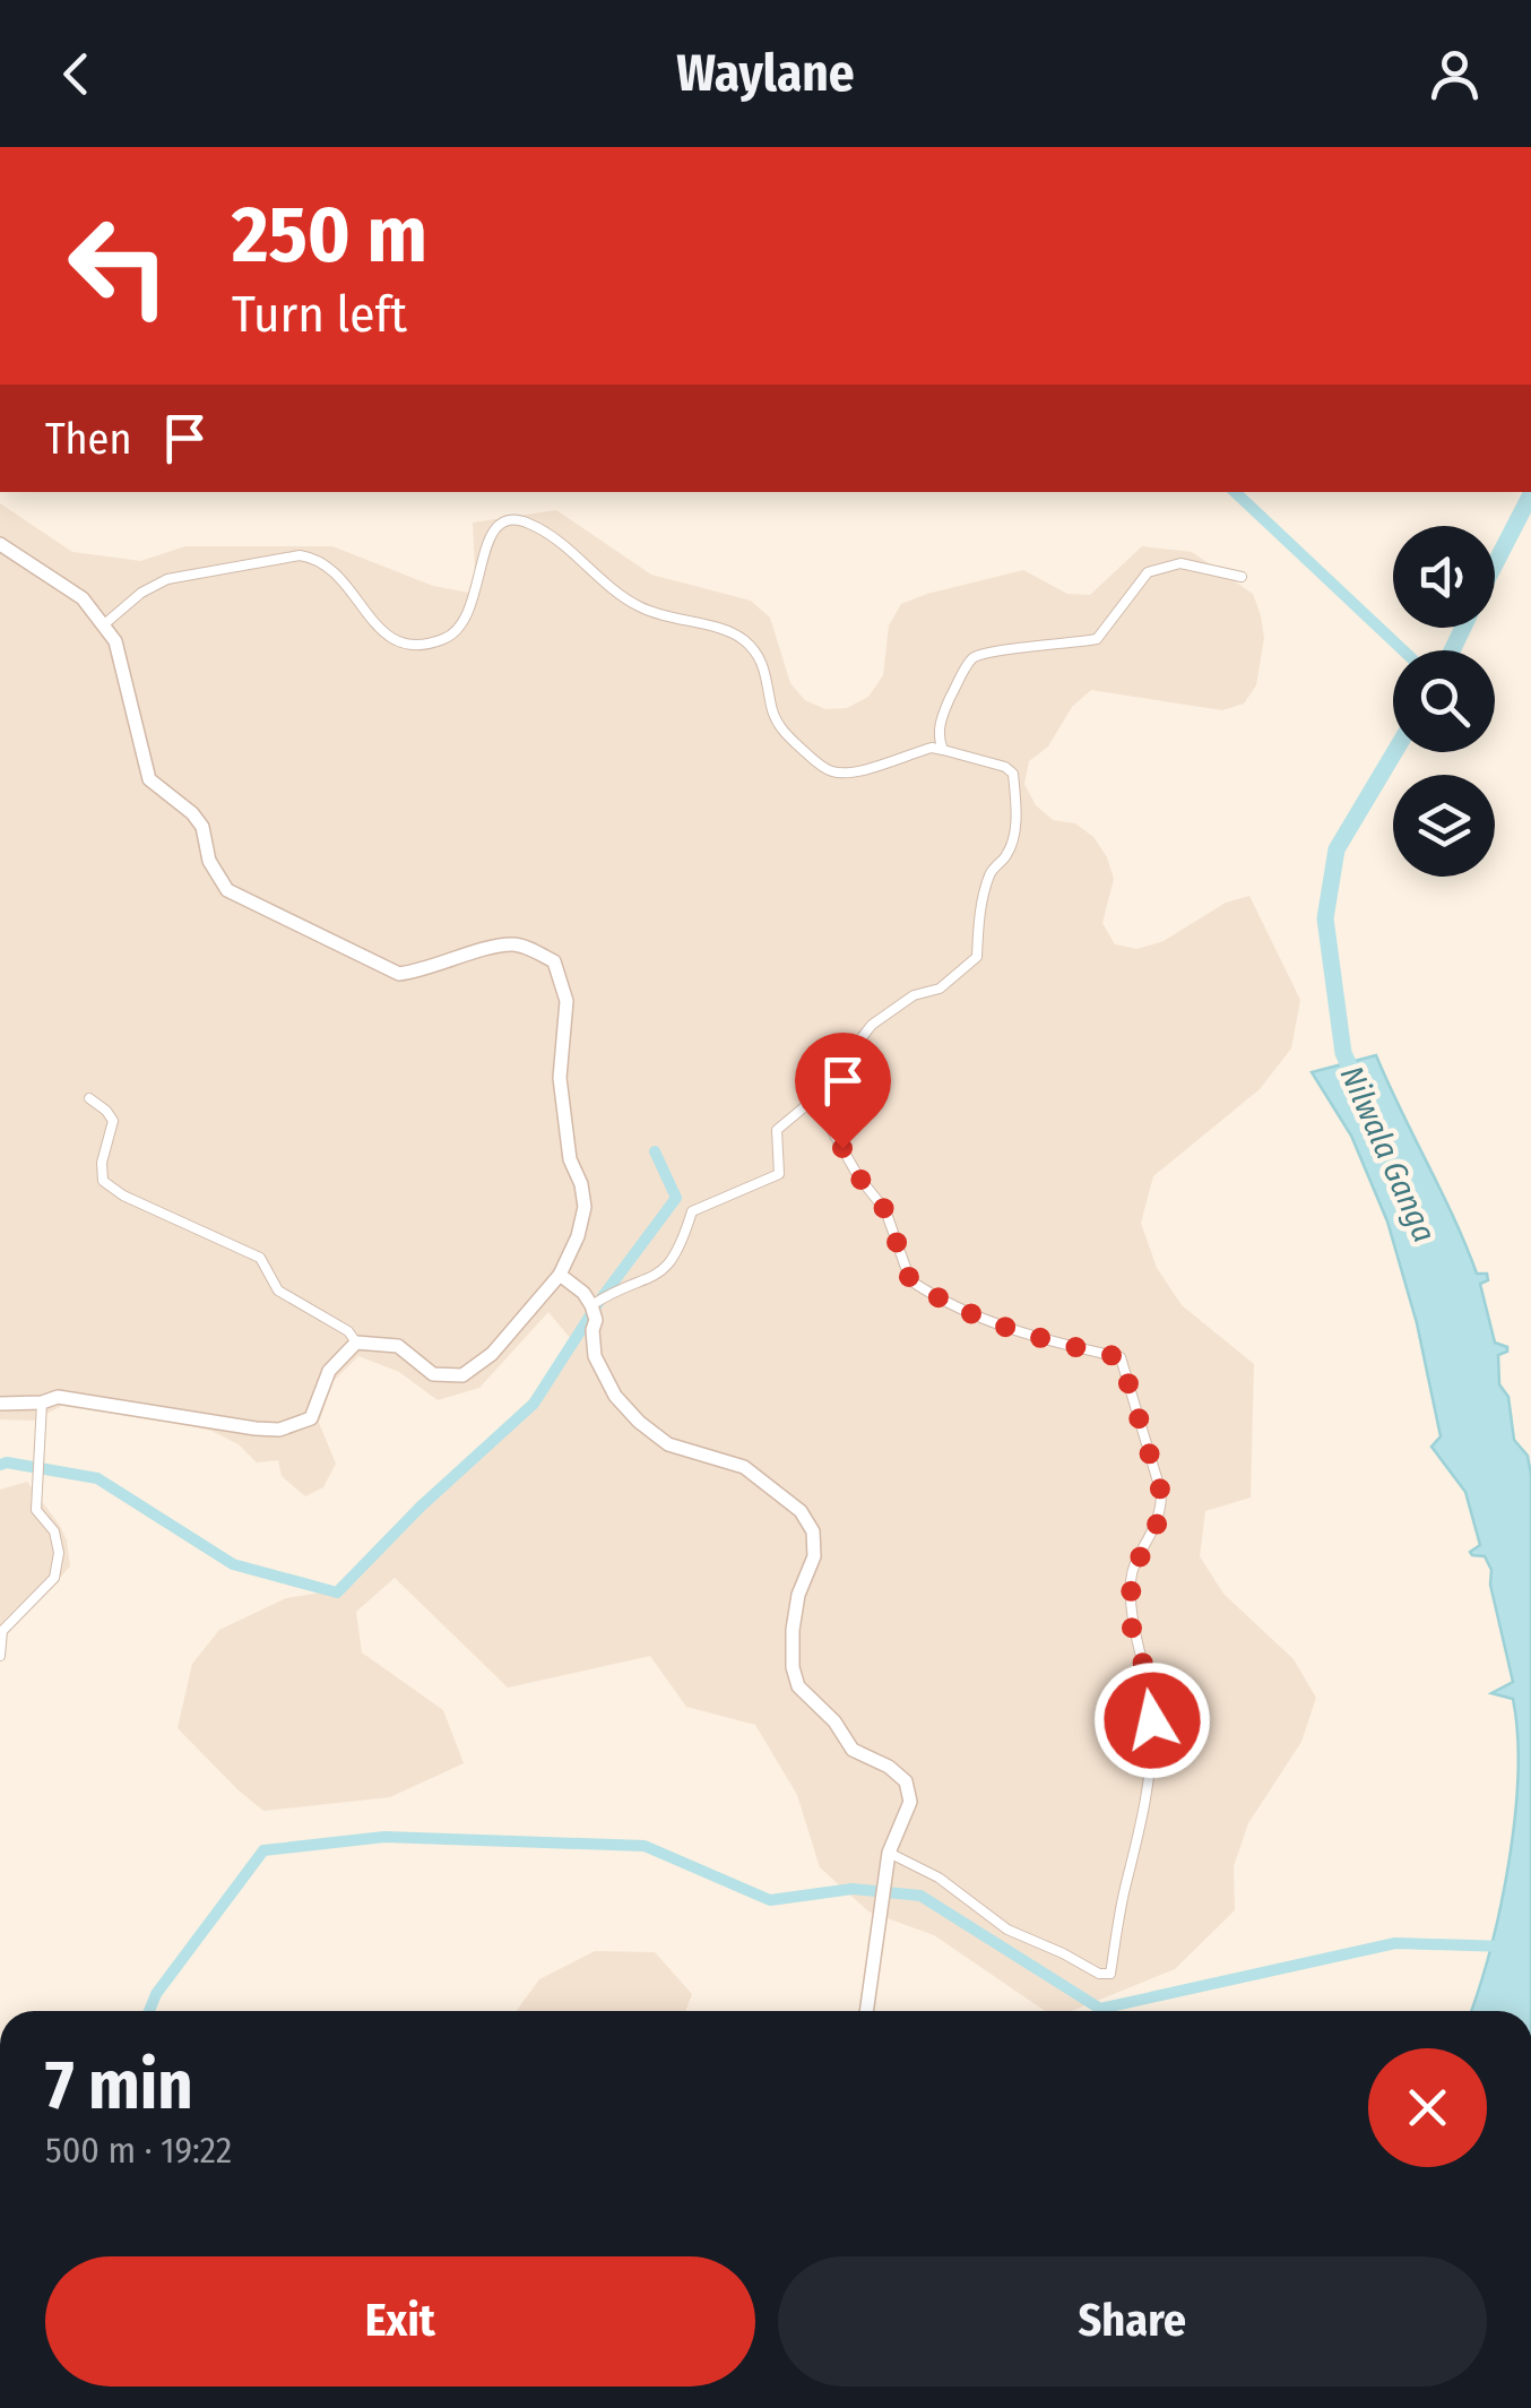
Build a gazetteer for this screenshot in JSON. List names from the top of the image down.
{
  "water": ["Nilwala Ganga"],
  "page": {
    "header": "Waylane",
    "turn": ["250 m", "Turn left"],
    "then": "Then",
    "heading": ["7 min", "500 m · 19:22"],
    "buttons": ["Exit", "Share"]
  }
}
